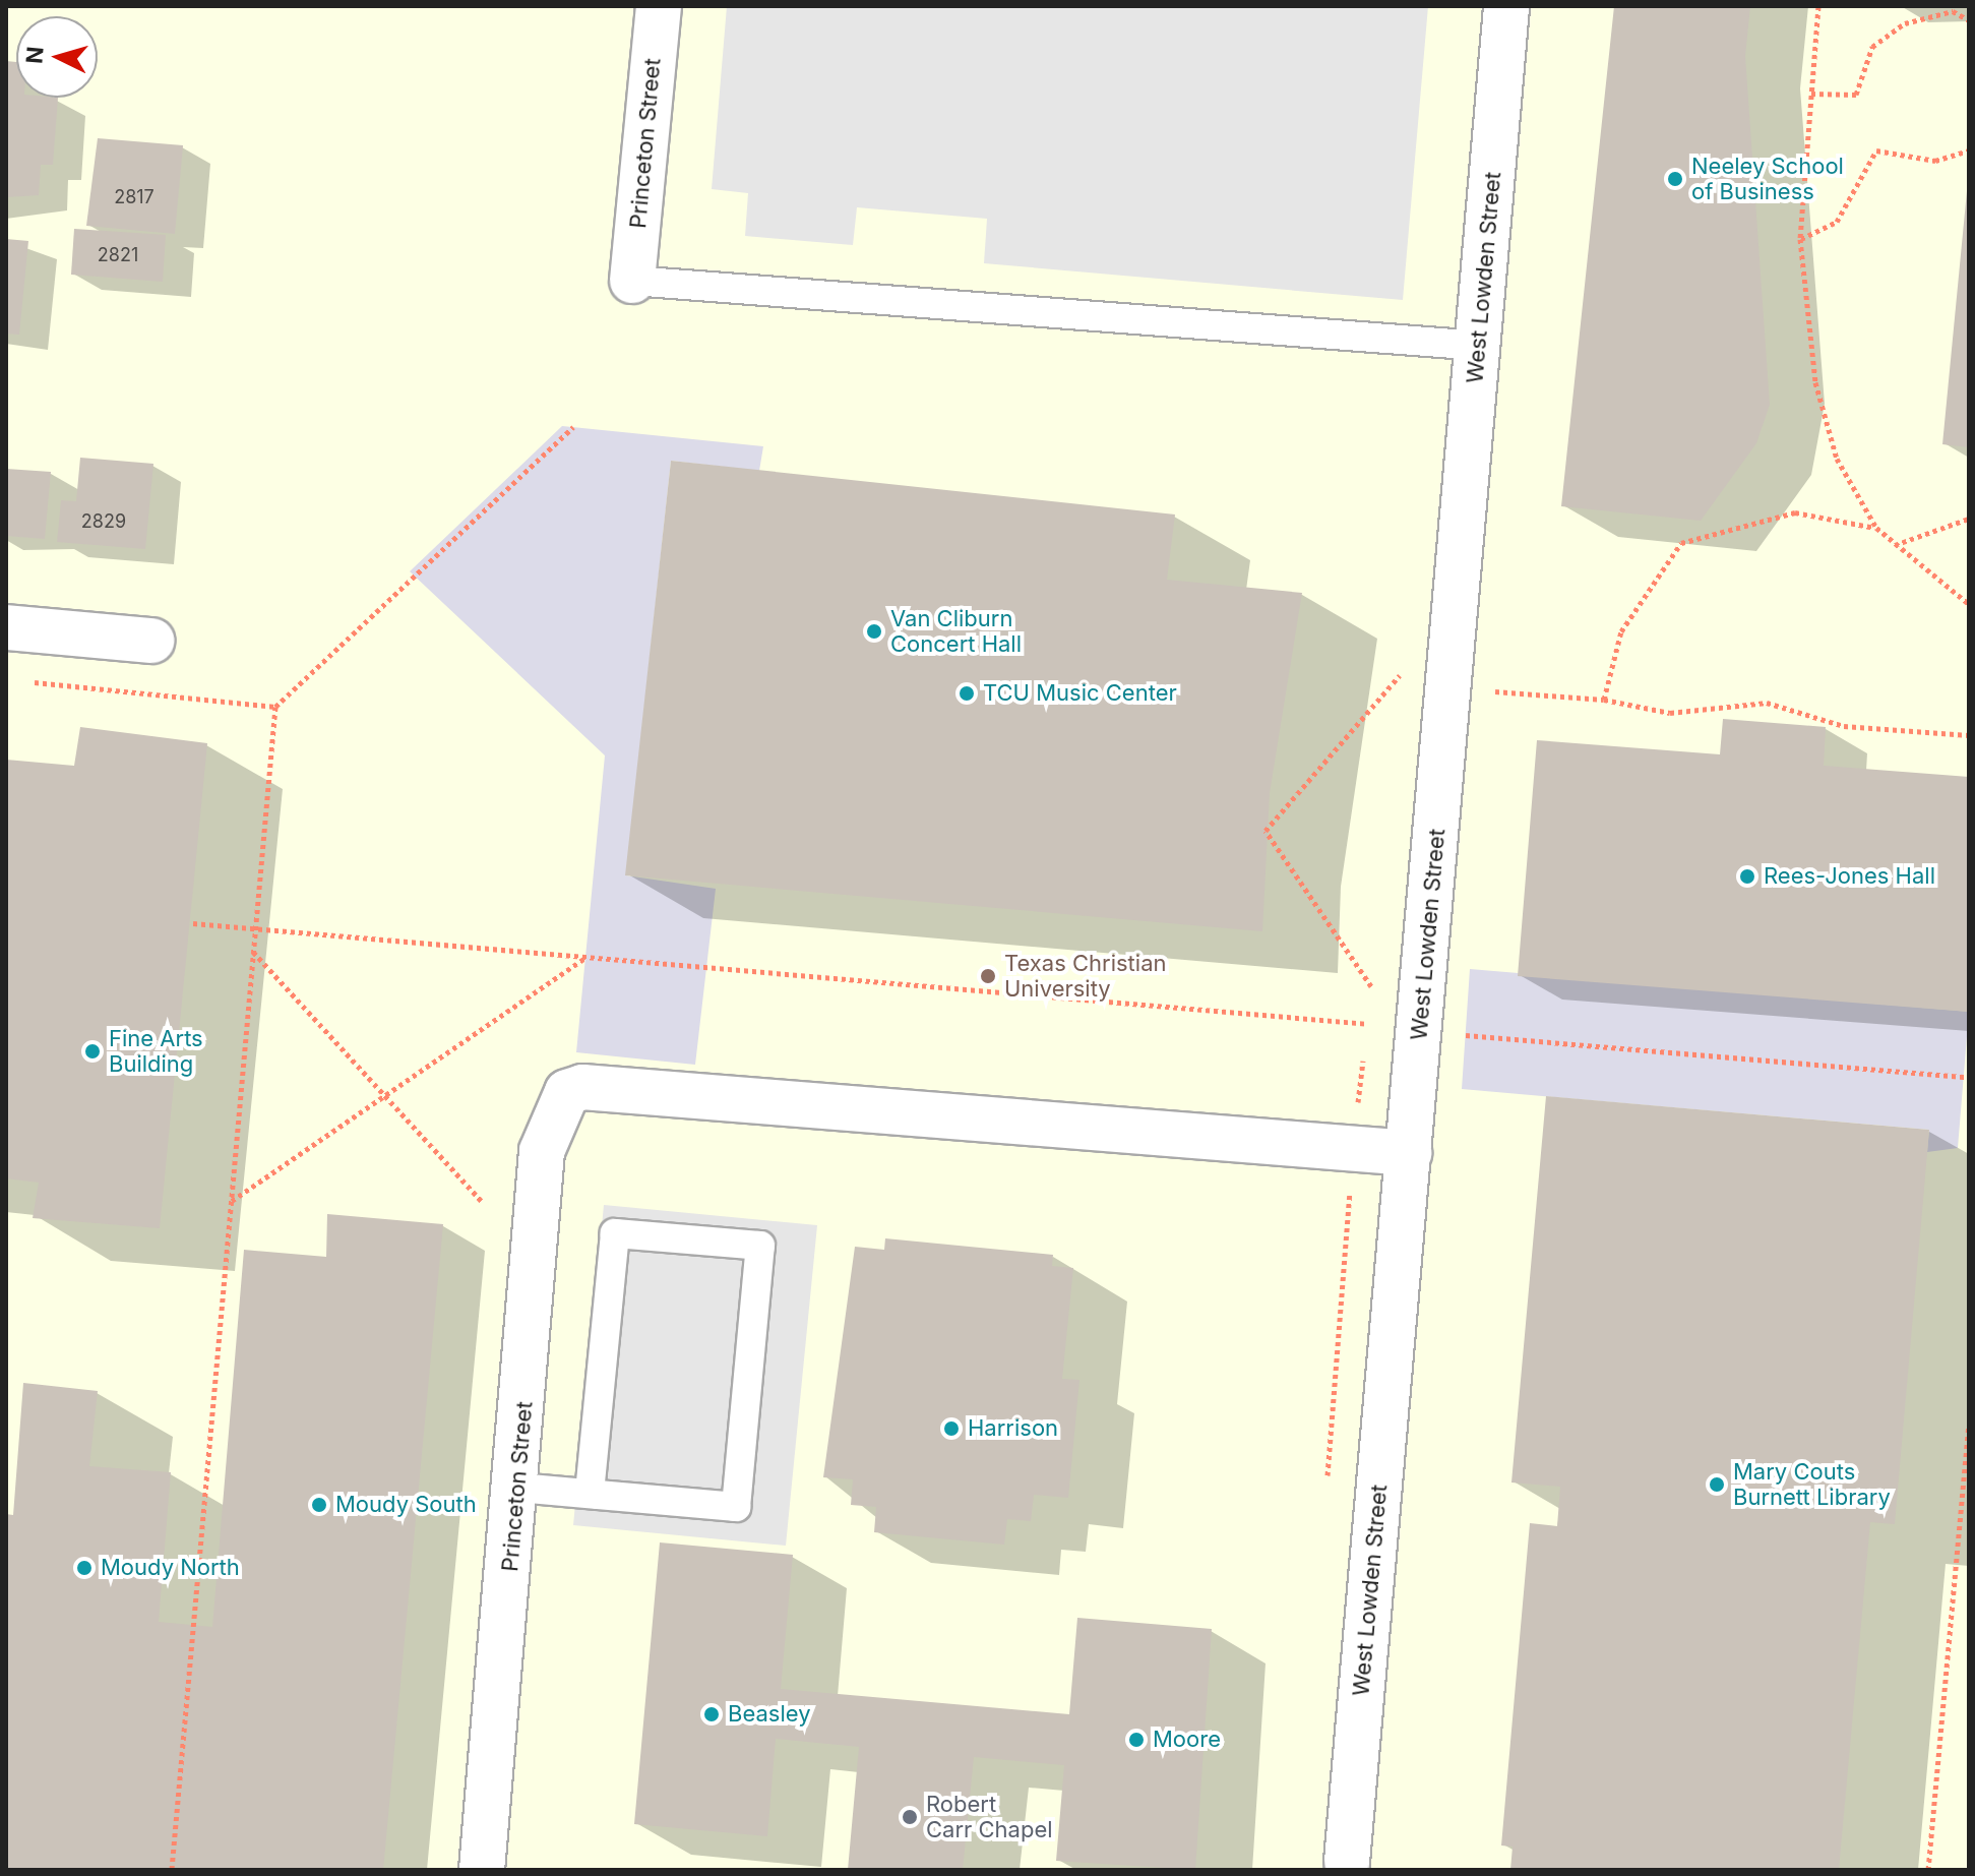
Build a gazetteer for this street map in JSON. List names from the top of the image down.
{
  "streets": {
    "street": ["Princeton Street", "West Lowden Street"]
  },
  "crossings": [
    ["Princeton Street", "West Lowden Street"]
  ],
  "places": [
    "Neeley School of Business",
    "Van Cliburn Concert Hall",
    "TCU Music Center",
    "Rees-Jones Hall",
    "Texas Christian University",
    "Fine Arts Building",
    "Harrison",
    "Mary Couts Burnett Library",
    "Moudy South",
    "Moudy North",
    "Beasley",
    "Moore",
    "Robert Carr Chapel"
  ],
  "house_numbers": ["2817", "2821", "2829"],
  "north": "left"
}
